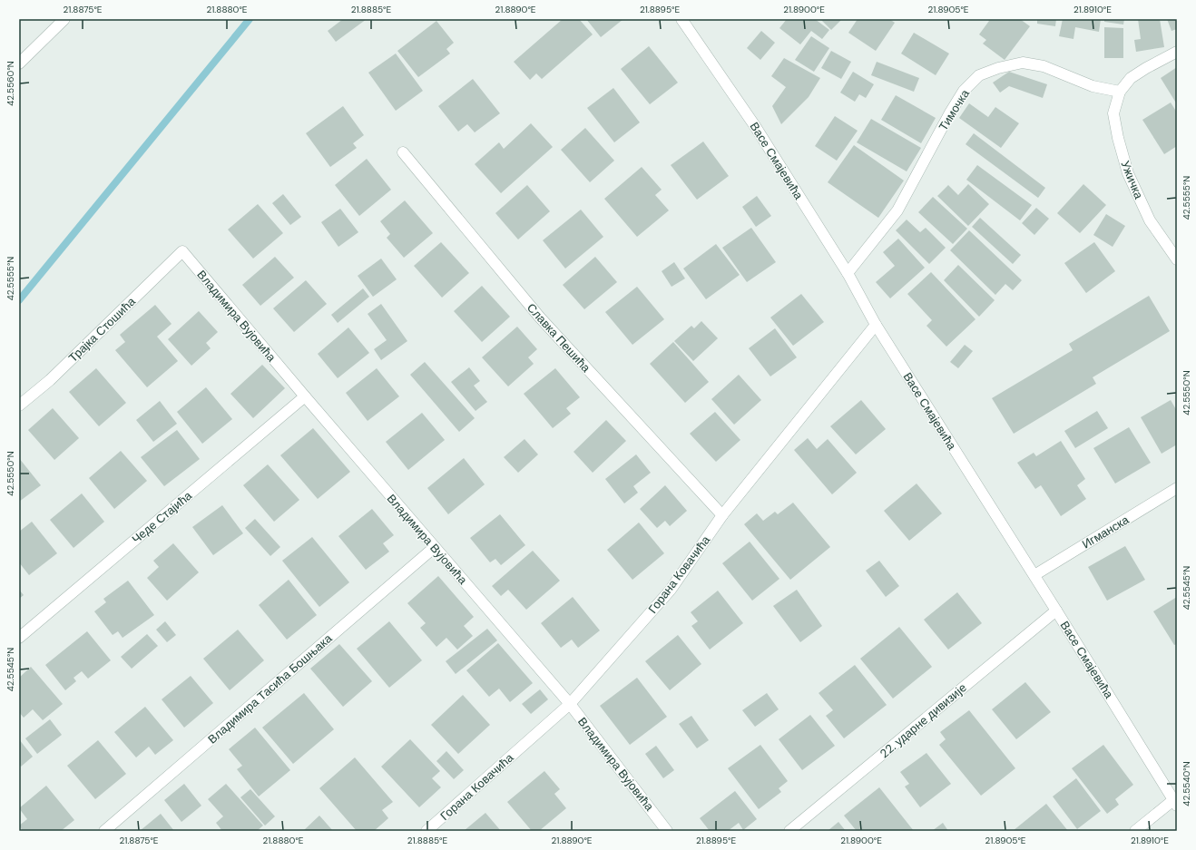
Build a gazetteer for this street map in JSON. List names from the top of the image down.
{
  "streets": {
    "street": [
      "Тимочка",
      "Васе Смајевића",
      "Ужичка",
      "Владимира Вујовића",
      "Трајка Стошића",
      "Славка Пешића",
      "Чеде Стајића",
      "Игманска",
      "Горана Ковачића",
      "Владимира Тасића Бошњака",
      "22. ударне дивизије"
    ]
  },
  "crossings": [
    ["Тимочка", "Васе Смајевића"],
    ["Тимочка", "Ужичка"],
    ["Васе Смајевића", "Игманска"],
    ["Васе Смајевића", "Горана Ковачића"],
    ["Васе Смајевића", "22. ударне дивизије"],
    ["Владимира Вујовића", "Трајка Стошића"],
    ["Владимира Вујовића", "Чеде Стајића"],
    ["Владимира Вујовића", "Горана Ковачића"],
    ["Владимира Вујовића", "Владимира Тасића Бошњака"],
    ["Славка Пешића", "Горана Ковачића"]
  ],
  "coordinates": [
    "21.8875°E",
    "21.8880°E",
    "21.8885°E",
    "21.8890°E",
    "21.8895°E",
    "21.8900°E",
    "21.8905°E",
    "21.8910°E",
    "42.5560°N",
    "42.5555°N",
    "42.5550°N",
    "42.5545°N",
    "42.5540°N"
  ]
}
